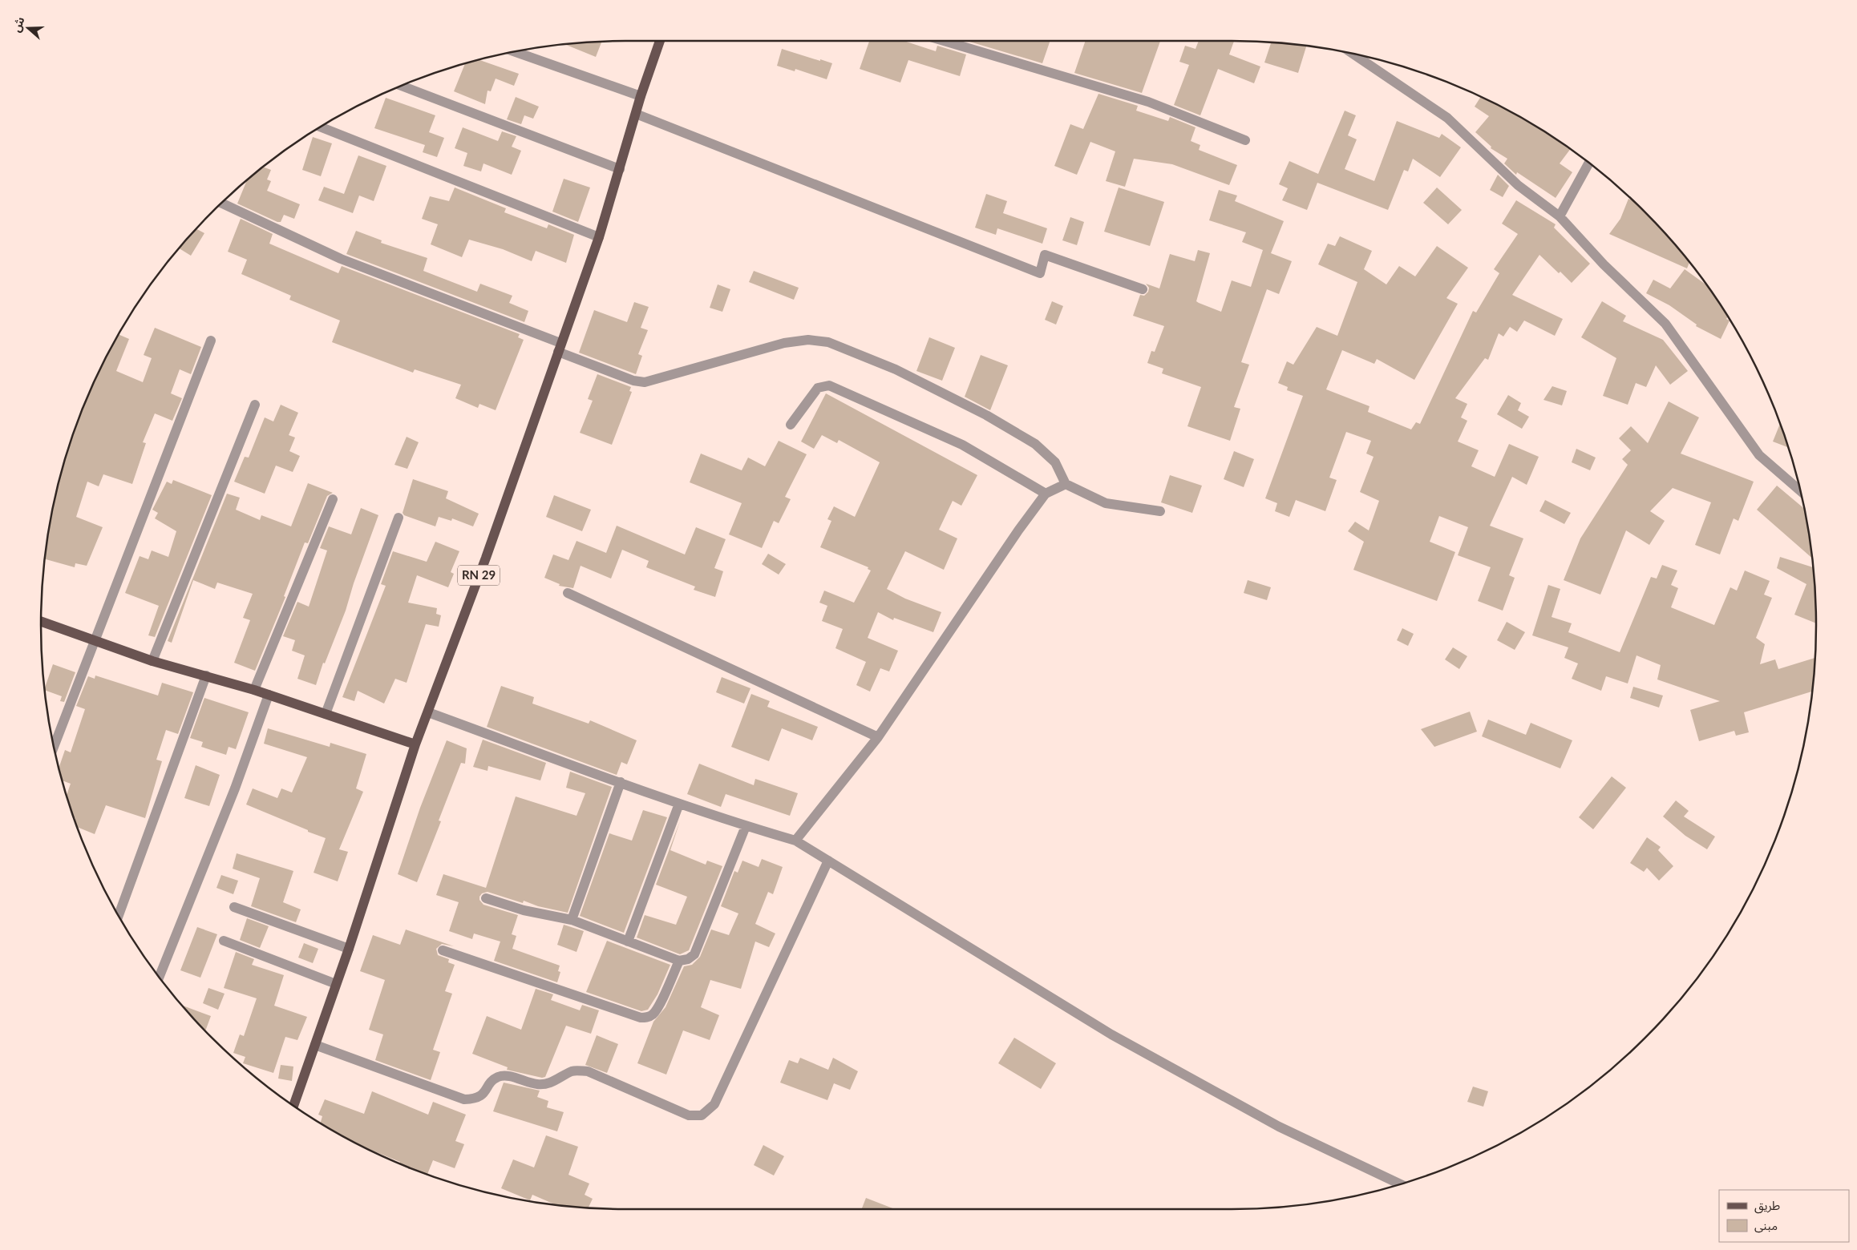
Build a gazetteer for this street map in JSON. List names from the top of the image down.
{
  "streets": {
    "main road": ["RN 29"]
  },
  "legend": ["طريق", "مبنى"],
  "north": "left"
}
